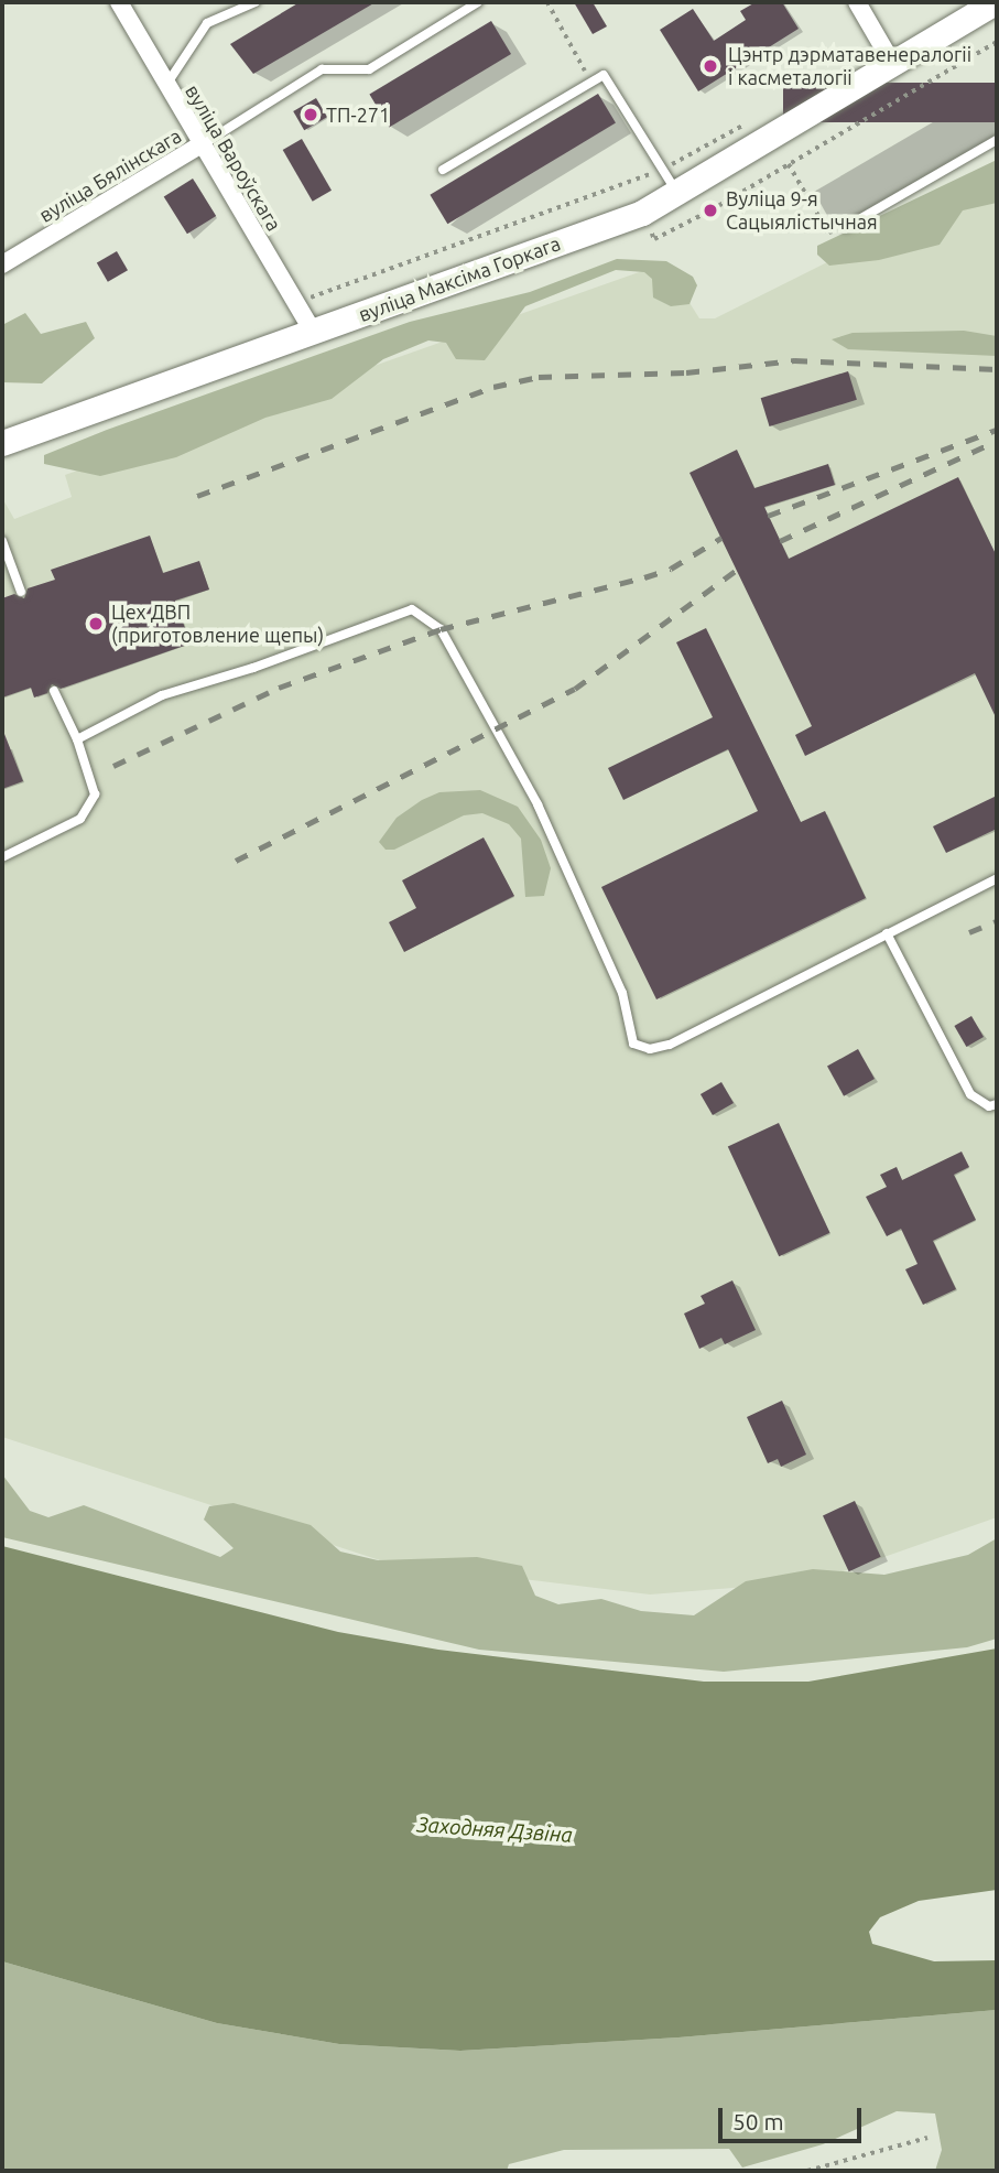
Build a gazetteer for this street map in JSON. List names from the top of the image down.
{
  "streets": {
    "main road": ["вуліца Максіма Горкага"],
    "street": ["вуліца Вароўскага", "вуліца Бялінскага"]
  },
  "crossings": [
    ["вуліца Вароўскага", "вуліца Бялінскага"],
    ["вуліца Вароўскага", "вуліца Максіма Горкага"]
  ],
  "water": ["Заходняя Дзвіна"],
  "places": [
    "Цэнтр дэрматавенералогіі і касметалогіі",
    "ТП-271",
    "Вуліца 9-я Сацыялістычная",
    "Цех ДВП (приготовление щепы)"
  ],
  "scale_bar": "50 m"
}
